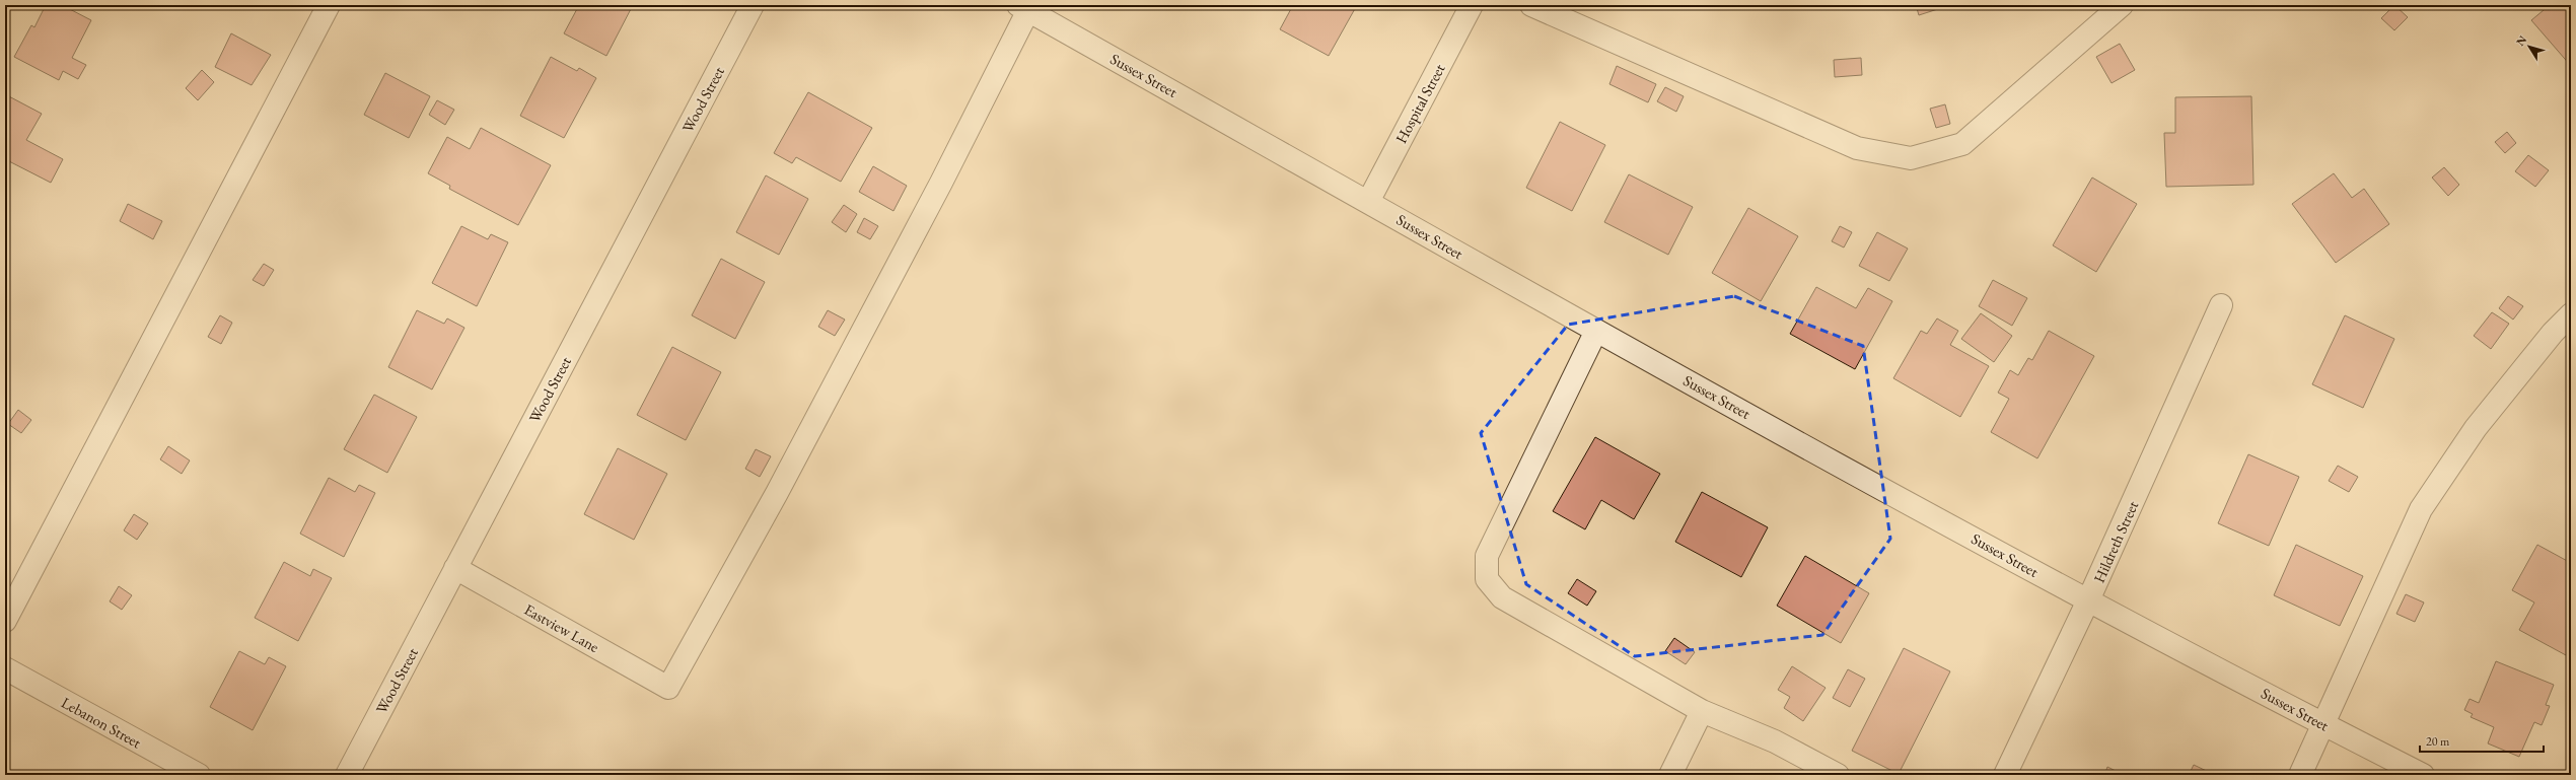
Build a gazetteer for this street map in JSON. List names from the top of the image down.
{
  "streets": {
    "street": [
      "Sussex Street",
      "Wood Street",
      "Hospital Street",
      "Hildreth Street",
      "Eastview Lane",
      "Lebanon Street"
    ]
  },
  "crossings": [
    ["Sussex Street", "Hospital Street"],
    ["Sussex Street", "Hildreth Street"],
    ["Sussex Street", "Eastview Lane"],
    ["Wood Street", "Eastview Lane"]
  ],
  "scale_bar": "20 m",
  "north": "top left"
}
